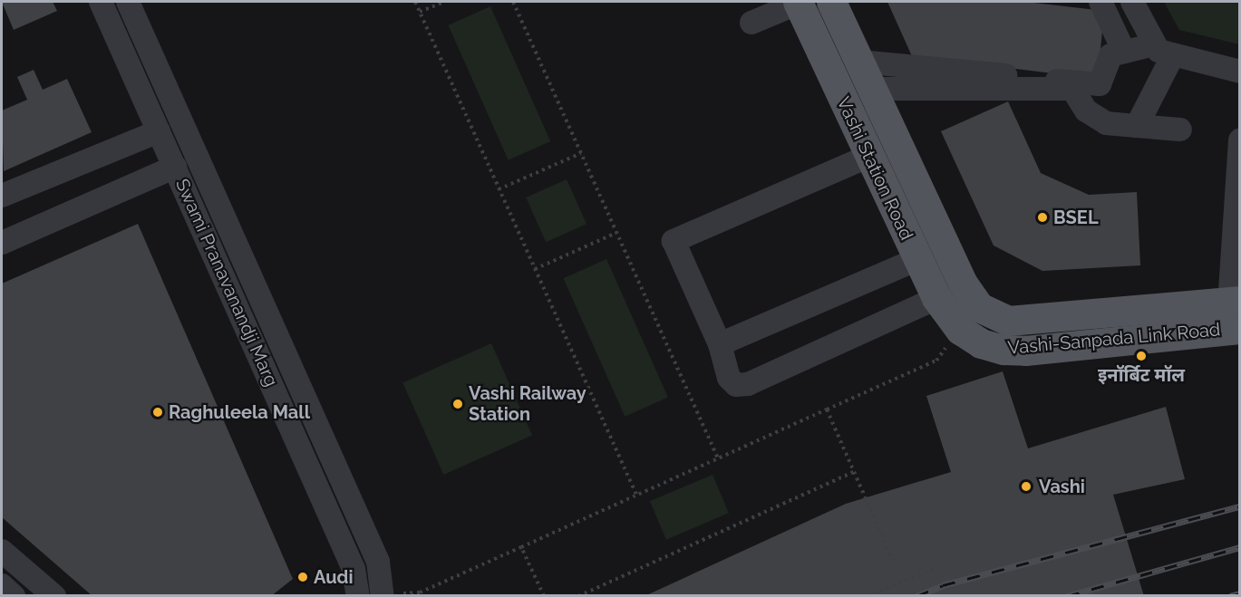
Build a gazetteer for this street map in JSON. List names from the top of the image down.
{
  "streets": {
    "main road": ["Vashi Station Road", "Vashi-Sanpada Link Road"],
    "street": ["Swami Pranavanandji Marg"]
  },
  "crossings": [
    ["Vashi Station Road", "Vashi-Sanpada Link Road"]
  ],
  "places": [
    "BSEL",
    "इनॉर्बिट मॉल",
    "Vashi Railway Station",
    "Raghuleela Mall",
    "Vashi",
    "Audi"
  ]
}
